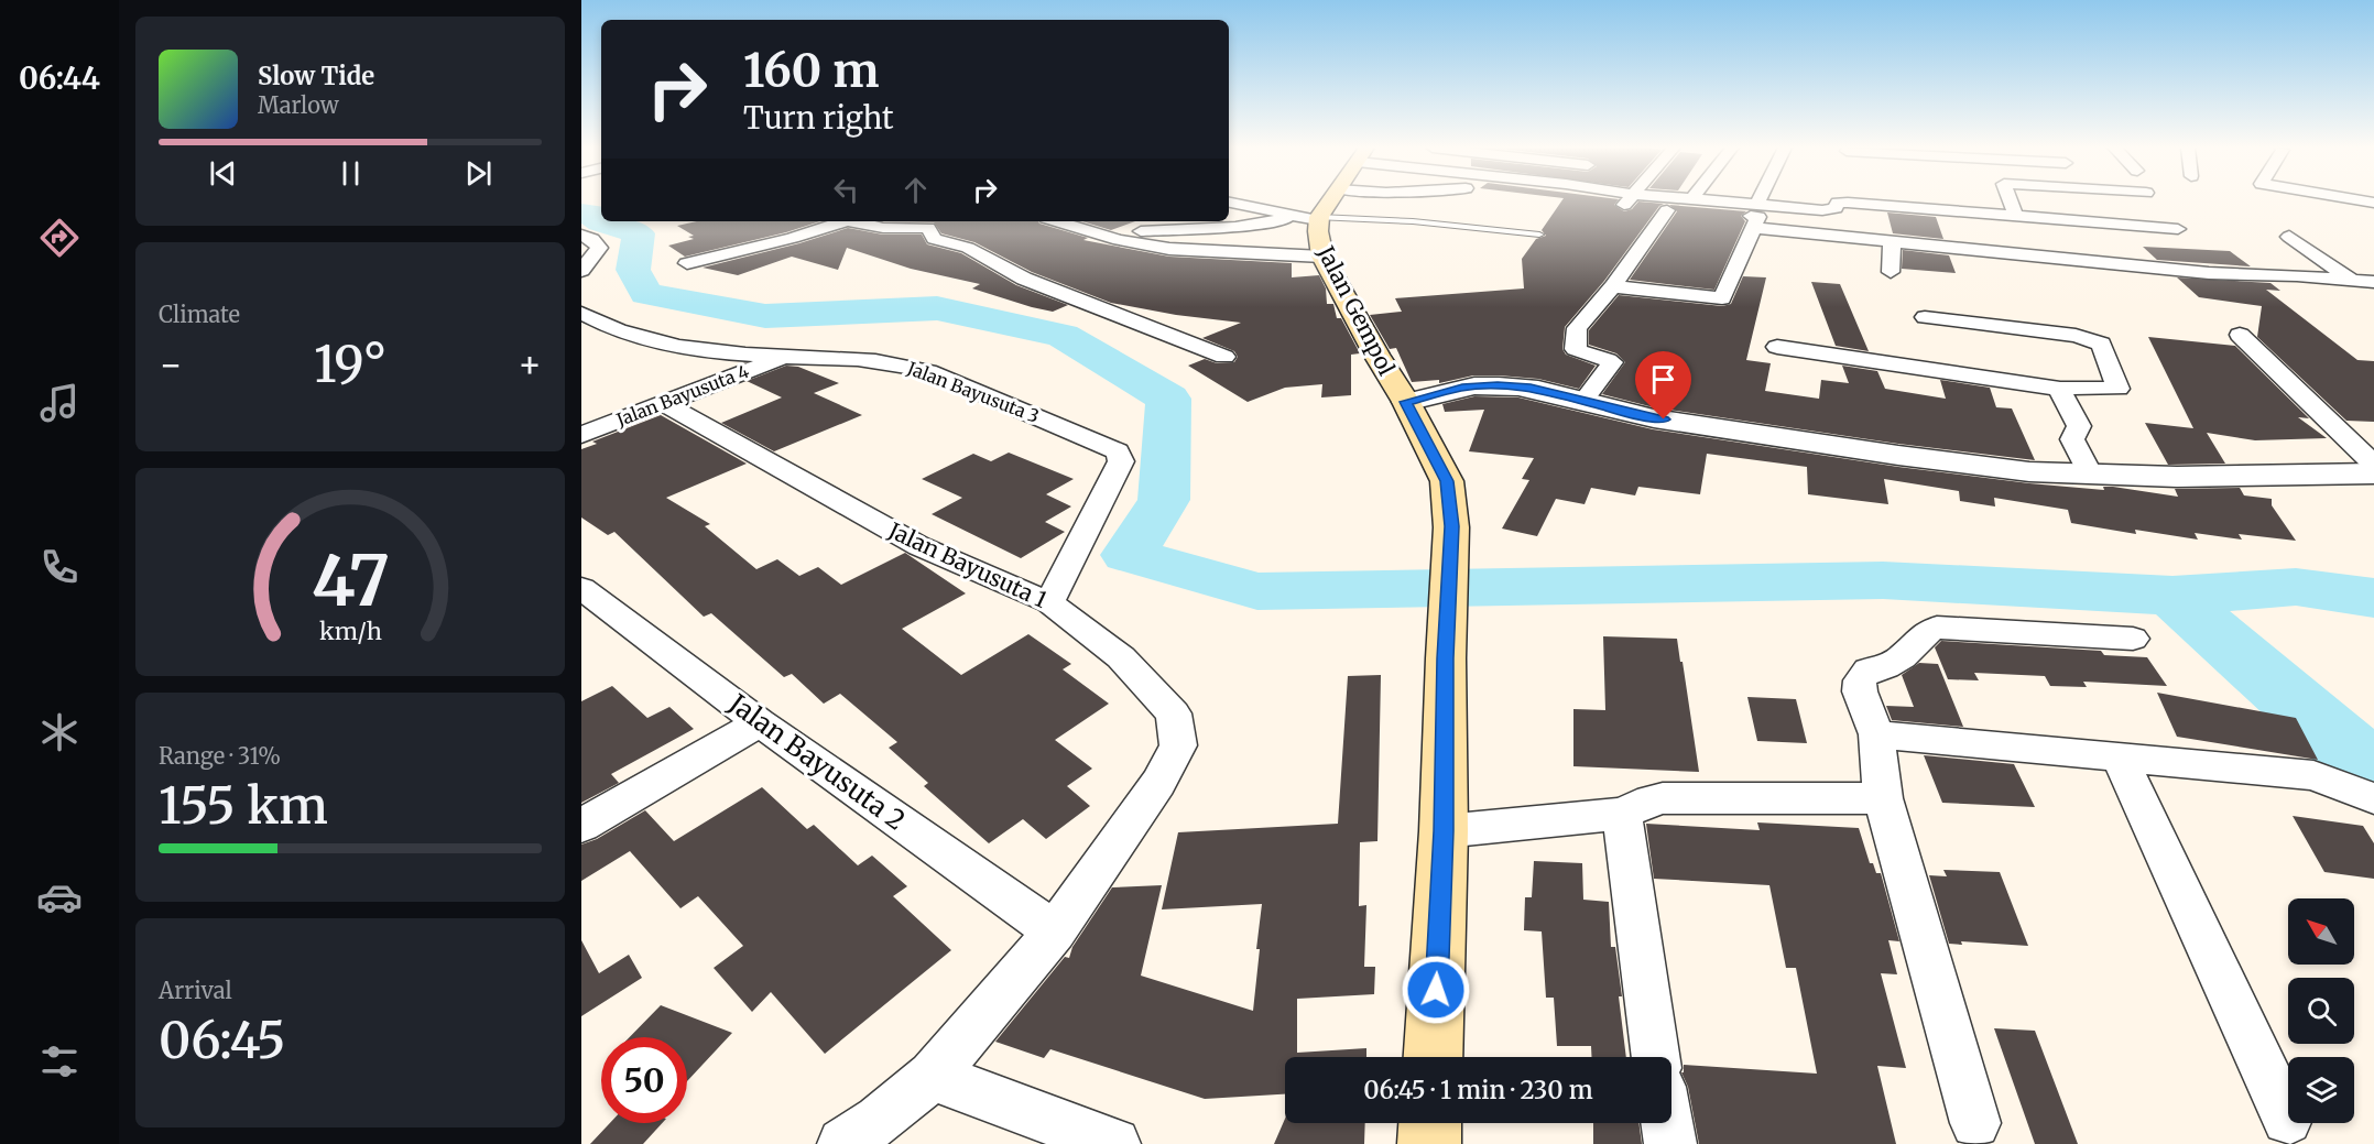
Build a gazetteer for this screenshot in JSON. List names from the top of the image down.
{
  "streets": {
    "main road": ["Jalan Gempol"],
    "street": [
      "Jalan Bayusuta 3",
      "Jalan Bayusuta 4",
      "Jalan Bayusuta 1",
      "Jalan Bayusuta 2"
    ]
  },
  "crossings": [
    ["Jalan Bayusuta 3", "Jalan Bayusuta 4"],
    ["Jalan Bayusuta 3", "Jalan Bayusuta 1"],
    ["Jalan Bayusuta 4", "Jalan Bayusuta 1"],
    ["Jalan Bayusuta 1", "Jalan Bayusuta 2"]
  ],
  "north": "top left",
  "page": {
    "tabs": "06:44",
    "turn": ["160 m", "Turn right"],
    "song": ["Slow Tide", "Marlow"],
    "tile": [
      "Climate",
      ["Range · 31%", "155 km"],
      ["Arrival", "06:45"]
    ],
    "heat": ["−", "19°", "+"],
    "limit": "50",
    "trip": "06:45 · 1 min · 230 m",
    "gauge": ["47", "km/h"]
  }
}
